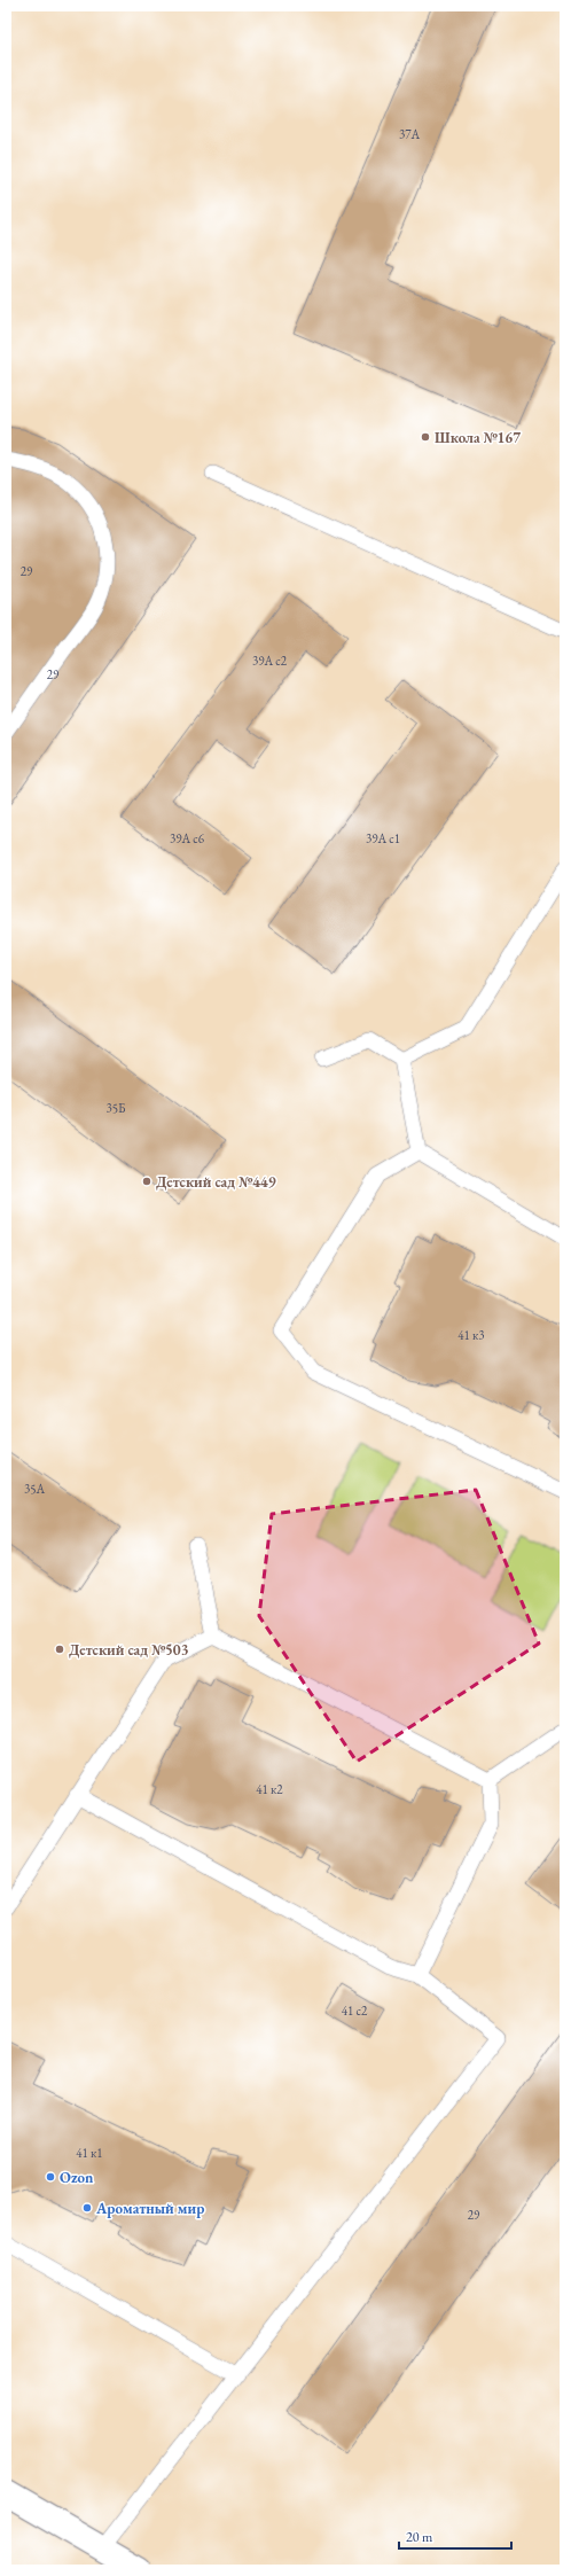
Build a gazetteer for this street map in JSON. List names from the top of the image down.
{
  "places": [
    "Школа №167",
    "Детский сад №449",
    "Детский сад №503",
    "Ozon",
    "Ароматный мир"
  ],
  "house_numbers": [
    "37А",
    "29",
    "39А с2",
    "29",
    "39А с6",
    "39А с1",
    "35Б",
    "41 к3",
    "35А",
    "41 к2",
    "41 c2",
    "41 к1",
    "29"
  ],
  "scale_bar": "20 m"
}
